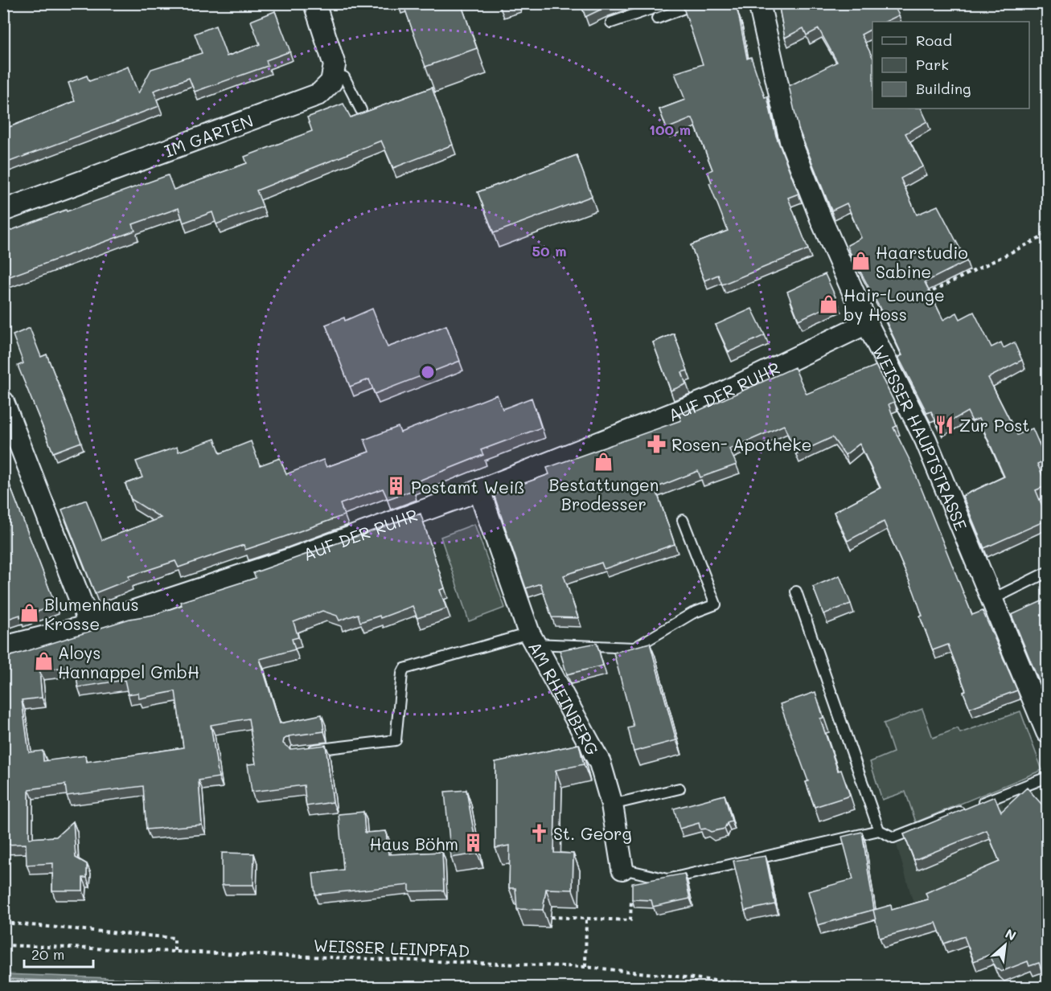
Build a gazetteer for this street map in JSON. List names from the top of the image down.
{
  "streets": {
    "street": [
      "IM GARTEN",
      "AUF DER RUHR",
      "WEISSER HAUPTSTRASSE",
      "AM RHEINBERG"
    ],
    "path": ["WEISSER LEINPFAD"]
  },
  "crossings": [
    ["AUF DER RUHR", "WEISSER HAUPTSTRASSE"],
    ["AUF DER RUHR", "AM RHEINBERG"]
  ],
  "places": {
    "shop": [
      "Haarstudio Sabine",
      "Hair-Lounge by Hoss",
      "Bestattungen Brodesser",
      "Blumenhaus Krosse",
      "Aloys Hannappel GmbH"
    ],
    "restaurant": ["Zur Post"],
    "pharmacy": ["Rosen- Apotheke"],
    "building": ["Postamt Weiß", "Haus Böhm"],
    "church": ["St. Georg"]
  },
  "legend": ["Road", "Park", "Building"],
  "scale_bar": "20 m",
  "north": "top right",
  "rings": ["100 m", "50 m"]
}
